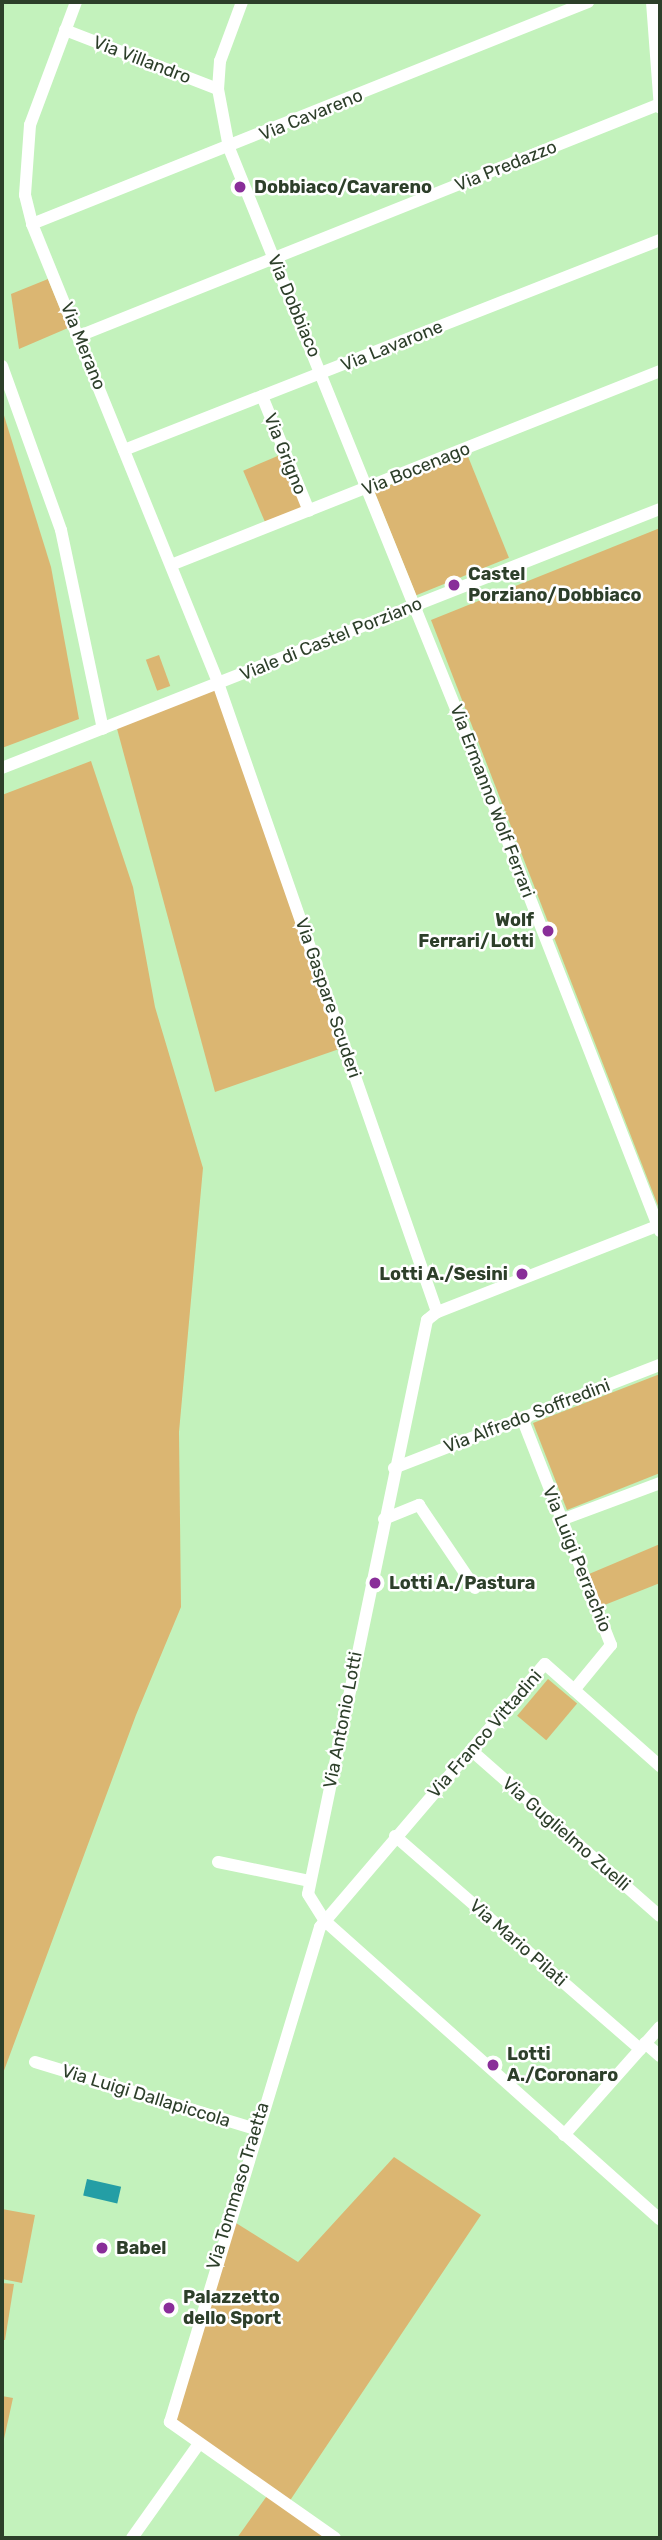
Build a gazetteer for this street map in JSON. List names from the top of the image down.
{
  "streets": {
    "street": [
      "Via Villandro",
      "Via Cavareno",
      "Via Predazzo",
      "Via Dobbiaco",
      "Via Merano",
      "Via Lavarone",
      "Via Grigno",
      "Via Bocenago",
      "Viale di Castel Porziano",
      "Via Ermanno Wolf Ferrari",
      "Via Gaspare Scuderi",
      "Via Alfredo Soffredini",
      "Via Luigi Perrachio",
      "Via Antonio Lotti",
      "Via Franco Vittadini",
      "Via Guglielmo Zuelli",
      "Via Mario Pilati",
      "Via Luigi Dallapiccola",
      "Via Tommaso Traetta"
    ]
  },
  "crossings": [
    ["Via Villandro", "Via Dobbiaco"],
    ["Via Villandro", "Via Merano"],
    ["Via Cavareno", "Via Dobbiaco"],
    ["Via Cavareno", "Via Merano"],
    ["Via Predazzo", "Via Dobbiaco"],
    ["Via Predazzo", "Via Merano"],
    ["Via Dobbiaco", "Via Lavarone"],
    ["Via Dobbiaco", "Via Bocenago"],
    ["Via Dobbiaco", "Viale di Castel Porziano"],
    ["Via Dobbiaco", "Via Ermanno Wolf Ferrari"],
    ["Via Merano", "Via Lavarone"],
    ["Via Merano", "Via Bocenago"],
    ["Via Merano", "Viale di Castel Porziano"],
    ["Via Merano", "Via Gaspare Scuderi"],
    ["Via Lavarone", "Via Grigno"],
    ["Via Grigno", "Via Bocenago"],
    ["Viale di Castel Porziano", "Via Ermanno Wolf Ferrari"],
    ["Viale di Castel Porziano", "Via Gaspare Scuderi"],
    ["Via Gaspare Scuderi", "Via Antonio Lotti"],
    ["Via Alfredo Soffredini", "Via Luigi Perrachio"],
    ["Via Alfredo Soffredini", "Via Antonio Lotti"],
    ["Via Luigi Perrachio", "Via Franco Vittadini"],
    ["Via Antonio Lotti", "Via Franco Vittadini"],
    ["Via Antonio Lotti", "Via Tommaso Traetta"],
    ["Via Franco Vittadini", "Via Guglielmo Zuelli"],
    ["Via Franco Vittadini", "Via Mario Pilati"],
    ["Via Franco Vittadini", "Via Tommaso Traetta"],
    ["Via Luigi Dallapiccola", "Via Tommaso Traetta"]
  ],
  "places": [
    "Dobbiaco/Cavareno",
    "Castel Porziano/Dobbiaco",
    "Wolf Ferrari/Lotti",
    "Lotti A./Sesini",
    "Lotti A./Pastura",
    "Lotti A./Coronaro",
    "Babel",
    "Palazzetto dello Sport"
  ]
}
